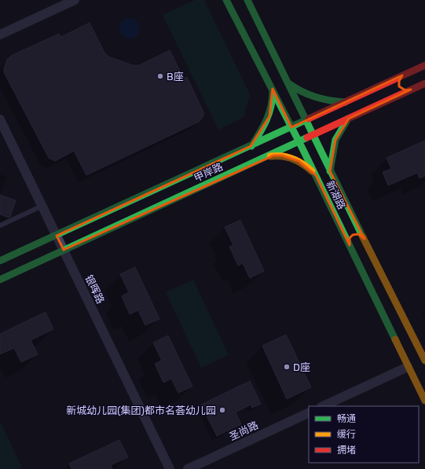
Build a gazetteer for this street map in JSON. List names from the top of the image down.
{
  "streets": {
    "main road": ["甲岸路", "新湖路"],
    "street": ["银晖路", "圣尚路"]
  },
  "crossings": [
    ["甲岸路", "新湖路"],
    ["甲岸路", "银晖路"]
  ],
  "places": ["B座", "D座", "新城幼儿园(集团)都市名荟幼儿园"],
  "legend": ["畅通", "缓行", "拥堵"]
}
